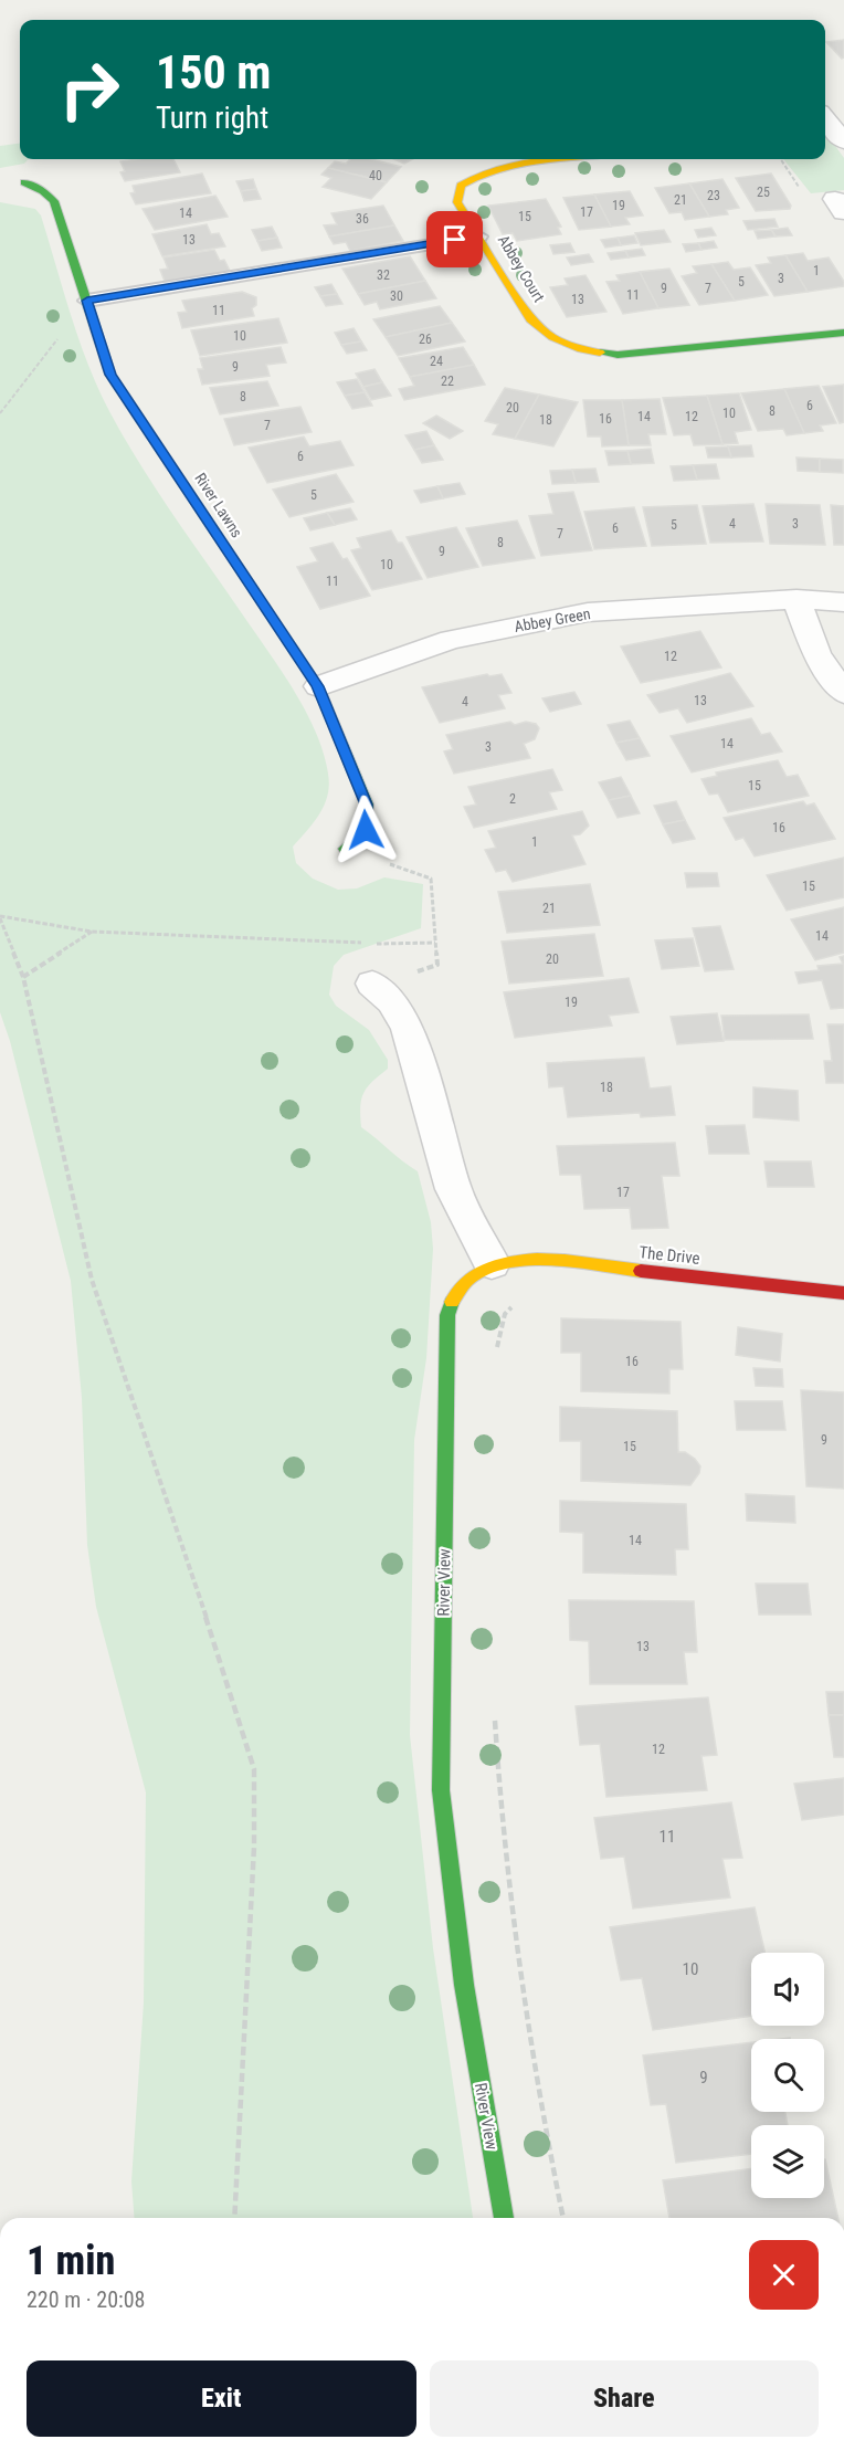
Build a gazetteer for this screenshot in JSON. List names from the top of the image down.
{
  "streets": {
    "street": [
      "Abbey Court",
      "River Lawns",
      "Abbey Green",
      "The Drive",
      "River View"
    ]
  },
  "crossings": [
    ["River Lawns", "Abbey Green"],
    ["The Drive", "River View"]
  ],
  "house_numbers": [
    "40",
    "25",
    "23",
    "21",
    "19",
    "17",
    "14",
    "15",
    "36",
    "13",
    "1",
    "32",
    "3",
    "5",
    "9",
    "7",
    "11",
    "30",
    "13",
    "11",
    "10",
    "26",
    "24",
    "9",
    "22",
    "8",
    "6",
    "20",
    "8",
    "10",
    "14",
    "12",
    "16",
    "18",
    "7",
    "6",
    "5",
    "4",
    "3",
    "5",
    "6",
    "7",
    "8",
    "9",
    "10",
    "11",
    "12",
    "13",
    "4",
    "14",
    "3",
    "15",
    "2",
    "16",
    "1",
    "15",
    "21",
    "14",
    "20",
    "19",
    "18",
    "17",
    "16",
    "9",
    "15",
    "14",
    "13",
    "12",
    "11",
    "10",
    "9"
  ],
  "page": {
    "turn": ["150 m", "Turn right"],
    "heading": ["1 min", "220 m · 20:08"],
    "buttons": ["Exit", "Share"]
  }
}
